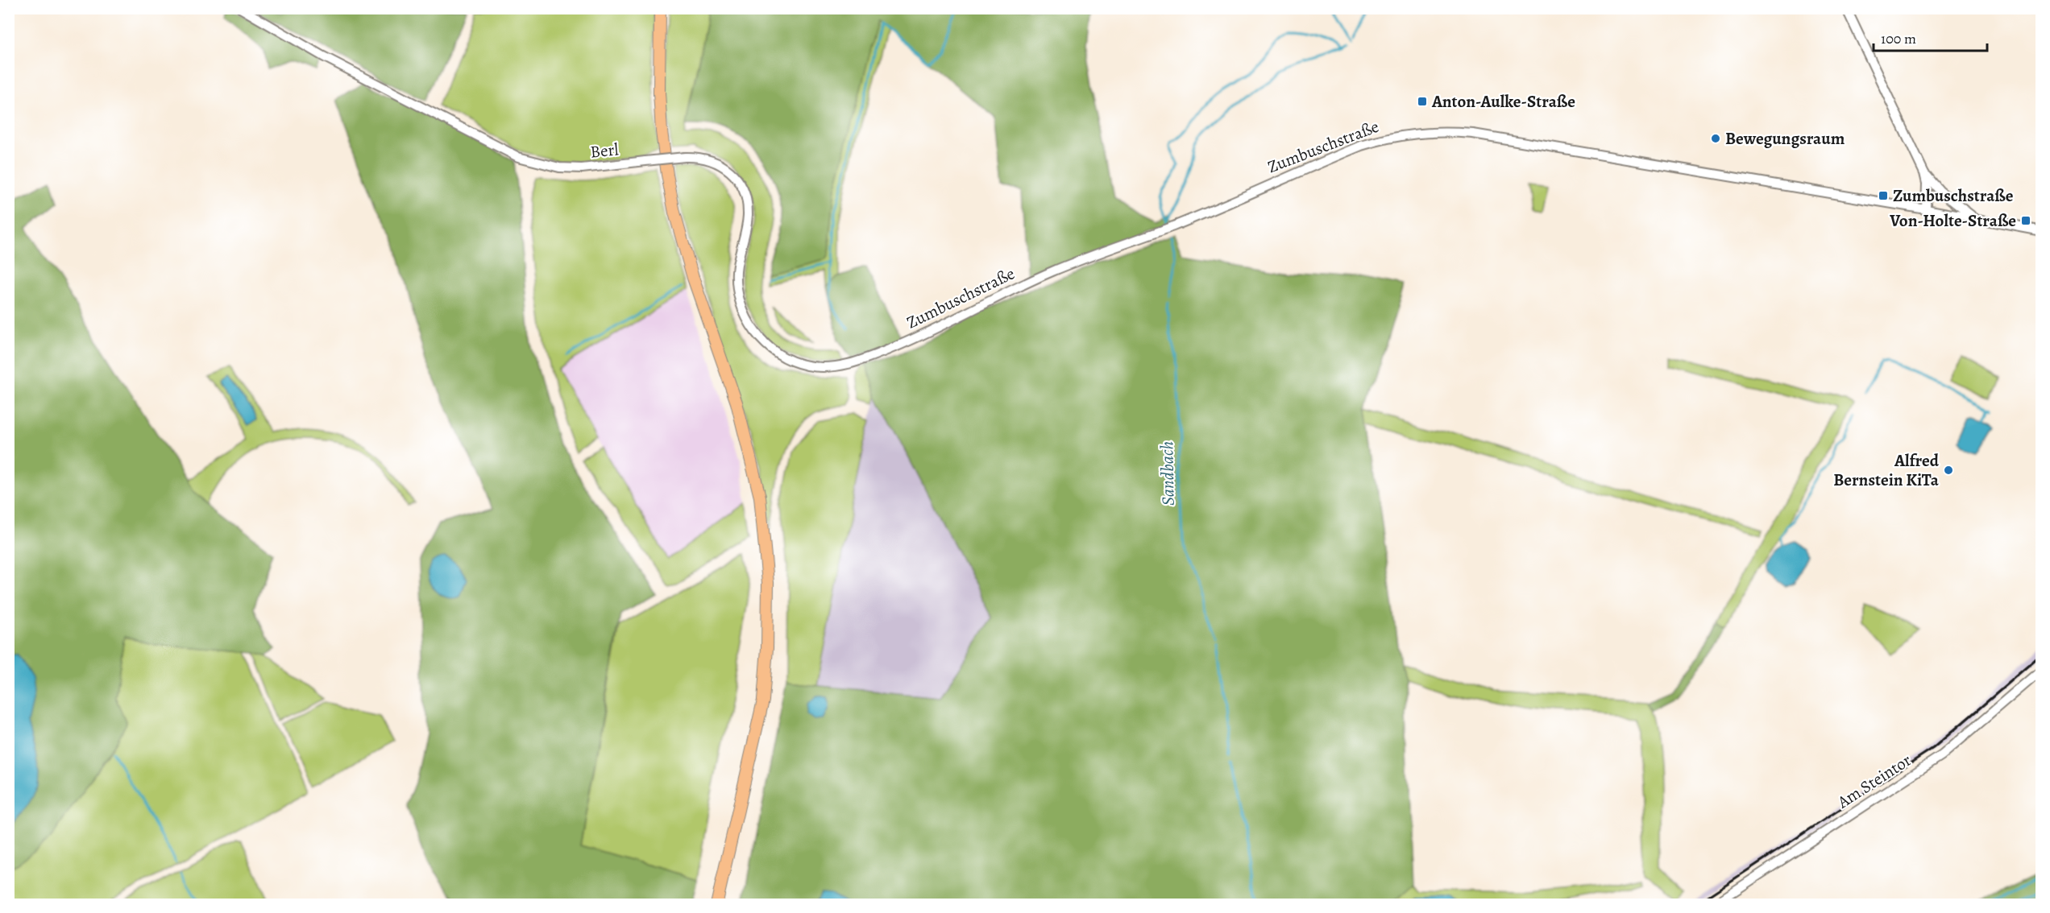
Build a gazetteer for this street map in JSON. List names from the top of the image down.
{
  "streets": {
    "street": ["Zumbuschstraße", "Berl", "Am Steintor"]
  },
  "crossings": [
    ["Zumbuschstraße", "Berl"]
  ],
  "water": ["Sandbach"],
  "places": {
    "transit": ["Anton-Aulke-Straße", "Zumbuschstraße", "Von-Holte-Straße"],
    "other": ["Bewegungsraum", "Alfred Bernstein KiTa"]
  },
  "scale_bar": "100 m"
}
